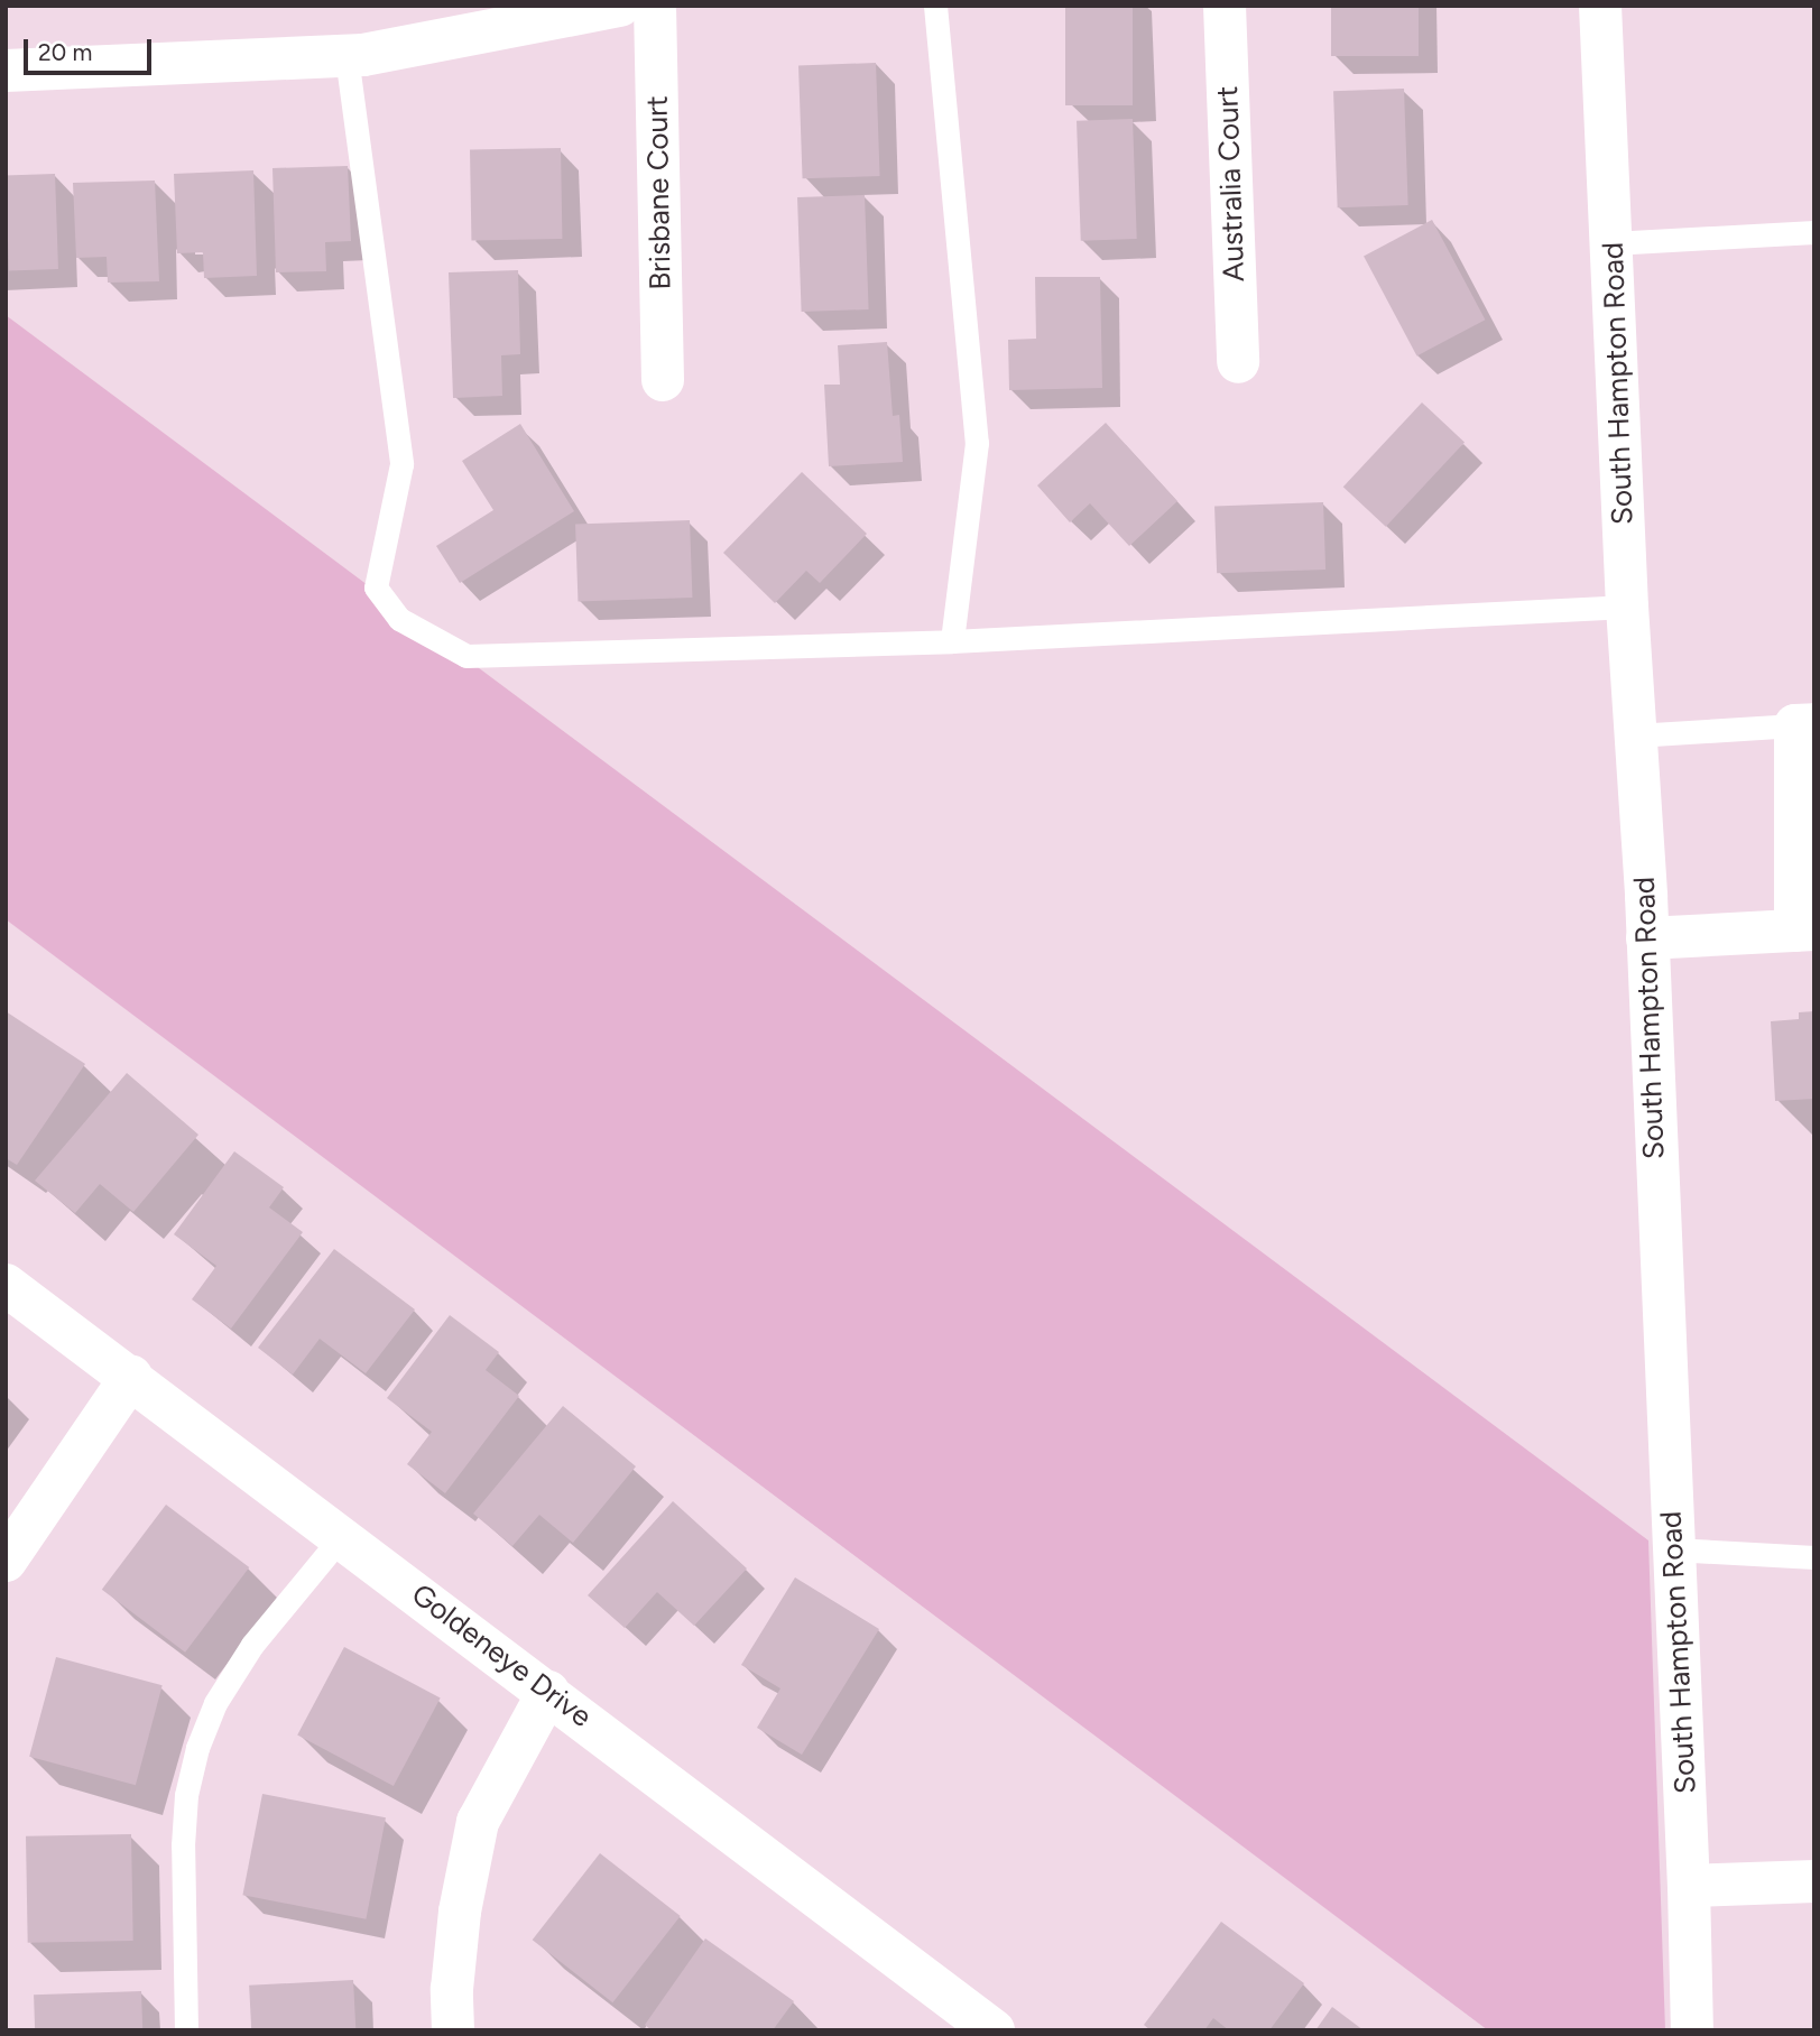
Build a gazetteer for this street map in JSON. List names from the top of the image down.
{
  "streets": {
    "street": [
      "Australia Court",
      "Brisbane Court",
      "South Hampton Road",
      "Goldeneye Drive"
    ]
  },
  "scale_bar": "20 m"
}
